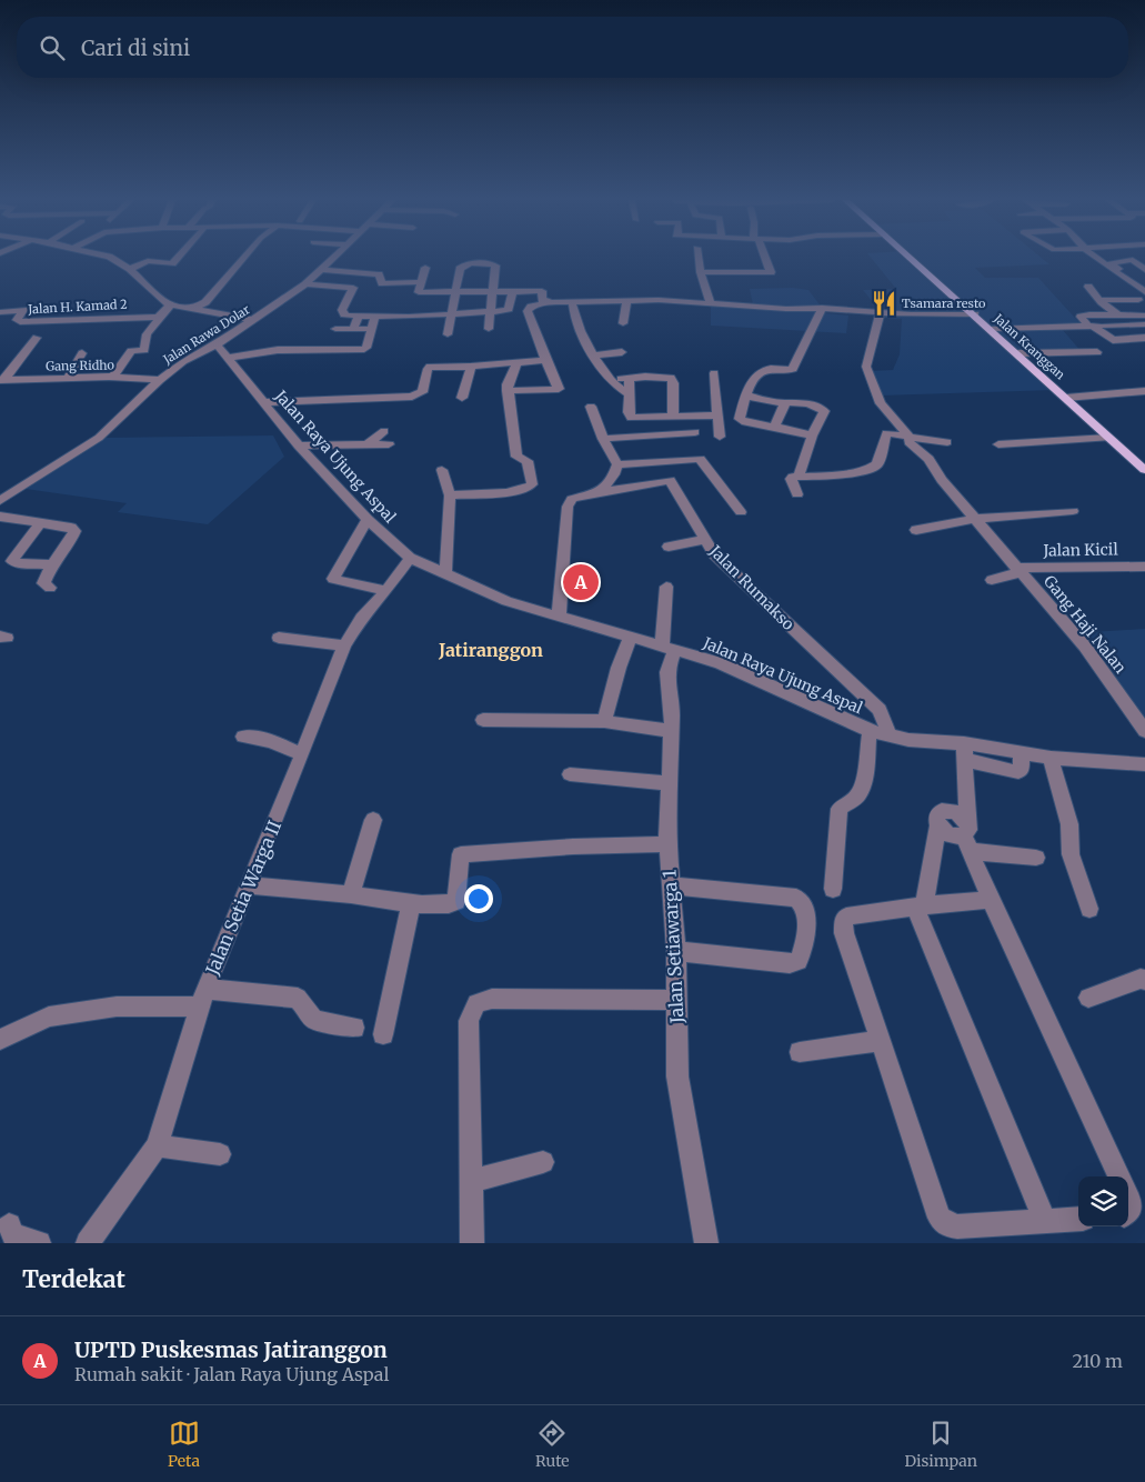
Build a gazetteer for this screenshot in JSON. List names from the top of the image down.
{
  "streets": {
    "main road": ["Jalan Kranggan"],
    "street": [
      "Jalan H. Kamad 2",
      "Jalan Rawa Dolar",
      "Gang Ridho",
      "Jalan Raya Ujung Aspal",
      "Jalan Kicil",
      "Jalan Rumakso",
      "Gang Haji Nalan",
      "Jalan Setia Warga II",
      "Jalan Setiawarga 1"
    ]
  },
  "crossings": [
    ["Jalan Rawa Dolar", "Gang Ridho"],
    ["Jalan Rawa Dolar", "Jalan Raya Ujung Aspal"],
    ["Jalan Raya Ujung Aspal", "Jalan Rumakso"],
    ["Jalan Raya Ujung Aspal", "Jalan Setia Warga II"],
    ["Jalan Raya Ujung Aspal", "Jalan Setiawarga 1"],
    ["Jalan Kicil", "Gang Haji Nalan"]
  ],
  "districts": ["Jatiranggon"],
  "places": {
    "restaurant": ["Tsamara resto"]
  },
  "page": {
    "search": "Cari di sini",
    "pins": "A",
    "heading": "Terdekat",
    "list": [
      {
        "mark": "A",
        "name": "UPTD Puskesmas Jatiranggon",
        "note": "Rumah sakit · Jalan Raya Ujung Aspal",
        "value": "210 m"
      }
    ],
    "nav": ["Peta", "Rute", "Disimpan"]
  }
}
